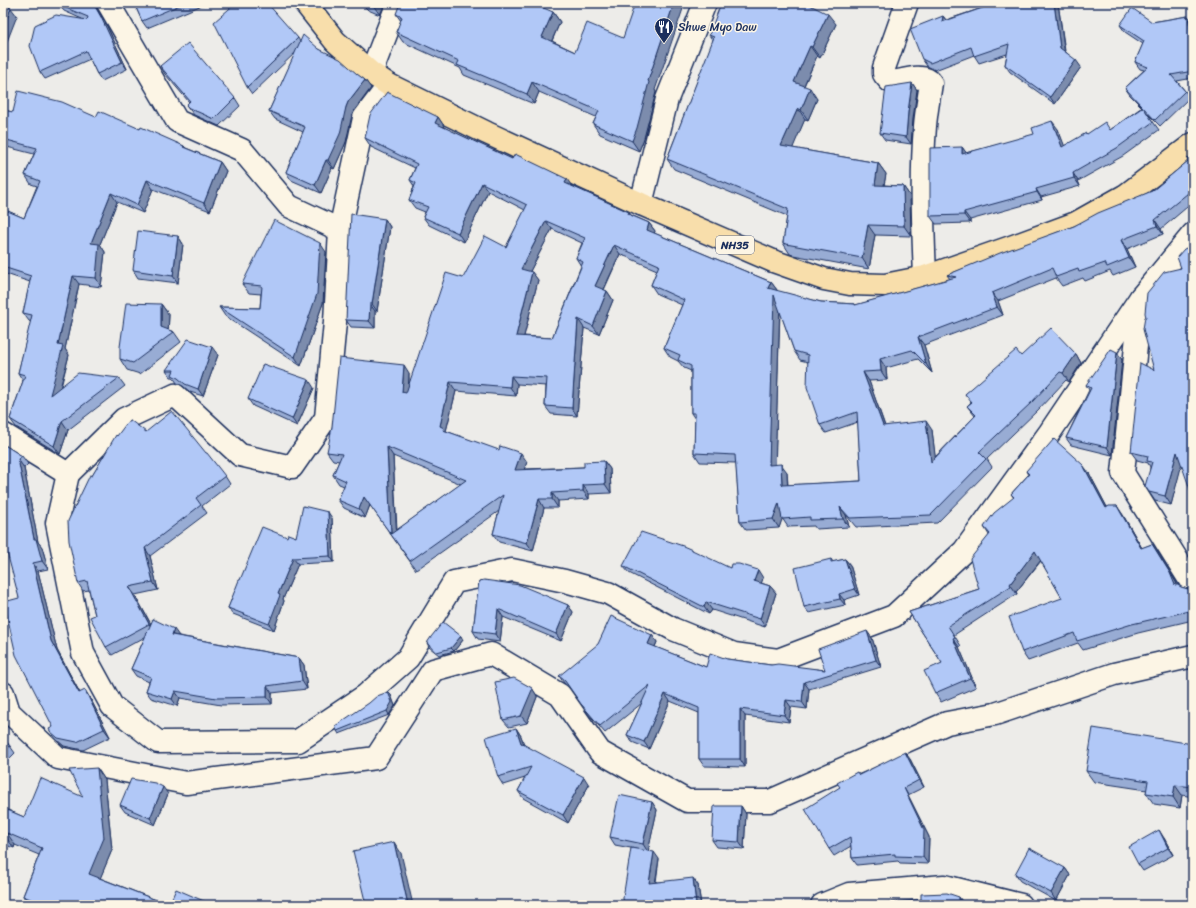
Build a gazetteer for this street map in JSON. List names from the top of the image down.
{
  "streets": {
    "highway": ["NH35"]
  },
  "places": {
    "restaurant": ["Shwe Myo Daw"]
  }
}
